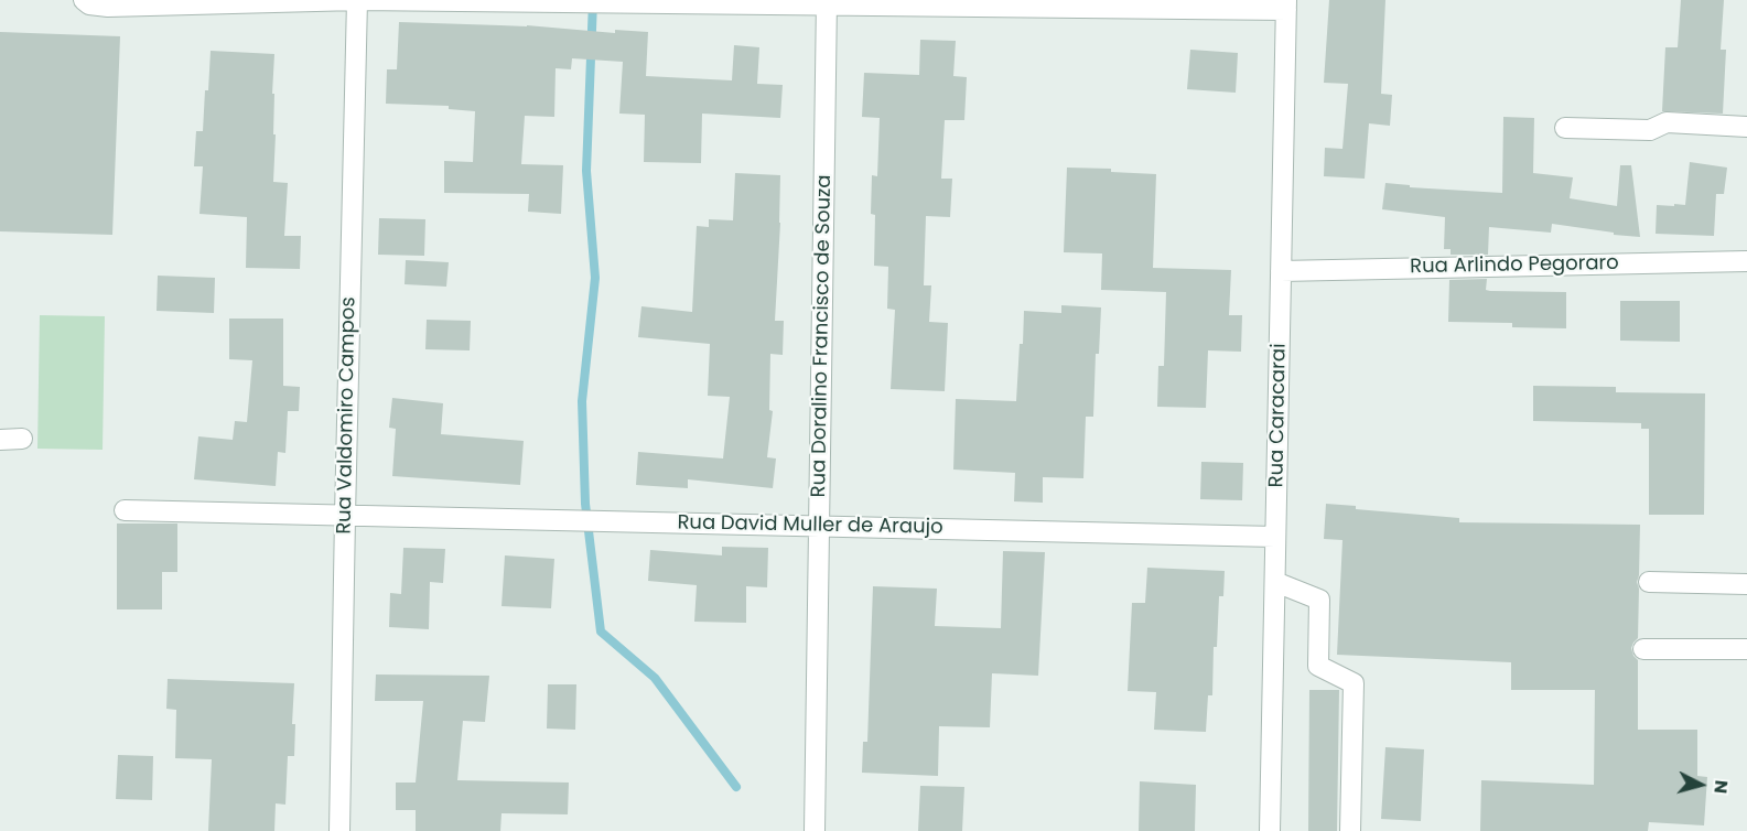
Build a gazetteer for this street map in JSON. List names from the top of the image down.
{
  "streets": {
    "street": [
      "Rua Arlindo Pegoraro",
      "Rua Doralino Francisco de Souza",
      "Rua Valdomiro Campos",
      "Rua Caracarai",
      "Rua David Muller de Araujo"
    ]
  },
  "crossings": [
    ["Rua Arlindo Pegoraro", "Rua Caracarai"],
    ["Rua Doralino Francisco de Souza", "Rua David Muller de Araujo"],
    ["Rua Valdomiro Campos", "Rua David Muller de Araujo"],
    ["Rua Caracarai", "Rua David Muller de Araujo"]
  ],
  "north": "right"
}
